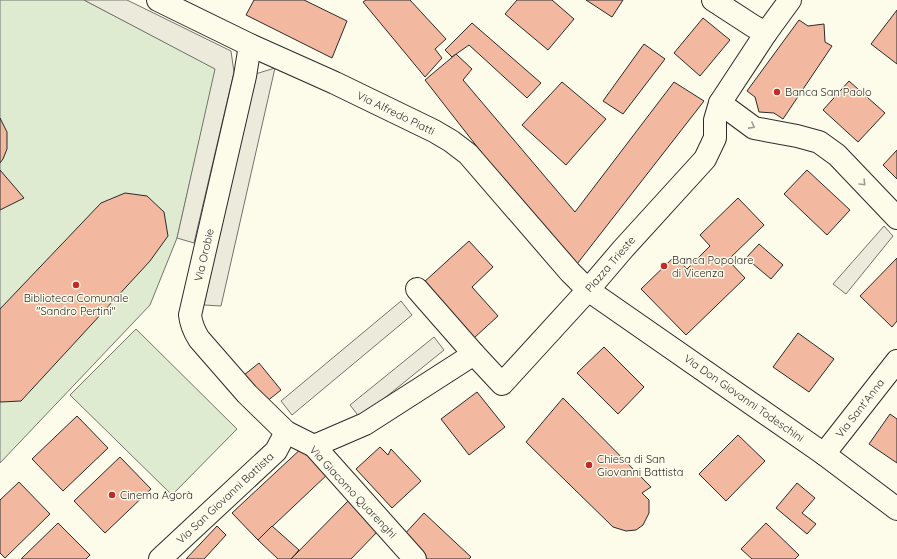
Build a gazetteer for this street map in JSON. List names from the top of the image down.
{
  "streets": {
    "street": [
      "Via Alfredo Piatti",
      "Via Orobie",
      "Piazza Trieste",
      "Via Don Giovanni Todeschini",
      "Via Sant'Anna",
      "Via Giacomo Quarenghi",
      "Via San Giovanni Battista"
    ]
  },
  "crossings": [
    ["Via Alfredo Piatti", "Via Orobie"],
    ["Via Alfredo Piatti", "Piazza Trieste"],
    ["Via Alfredo Piatti", "Via Don Giovanni Todeschini"],
    ["Via Orobie", "Via Giacomo Quarenghi"],
    ["Via Orobie", "Via San Giovanni Battista"],
    ["Piazza Trieste", "Via Don Giovanni Todeschini"],
    ["Via Don Giovanni Todeschini", "Via Sant'Anna"],
    ["Via Giacomo Quarenghi", "Via San Giovanni Battista"]
  ],
  "places": [
    "Banca San Paolo",
    "Banca Popolare di Vicenza",
    "Biblioteca Comunale \"Sandro Pertini\"",
    "Chiesa di San Giovanni Battista",
    "Cinema Agorà"
  ]
}
